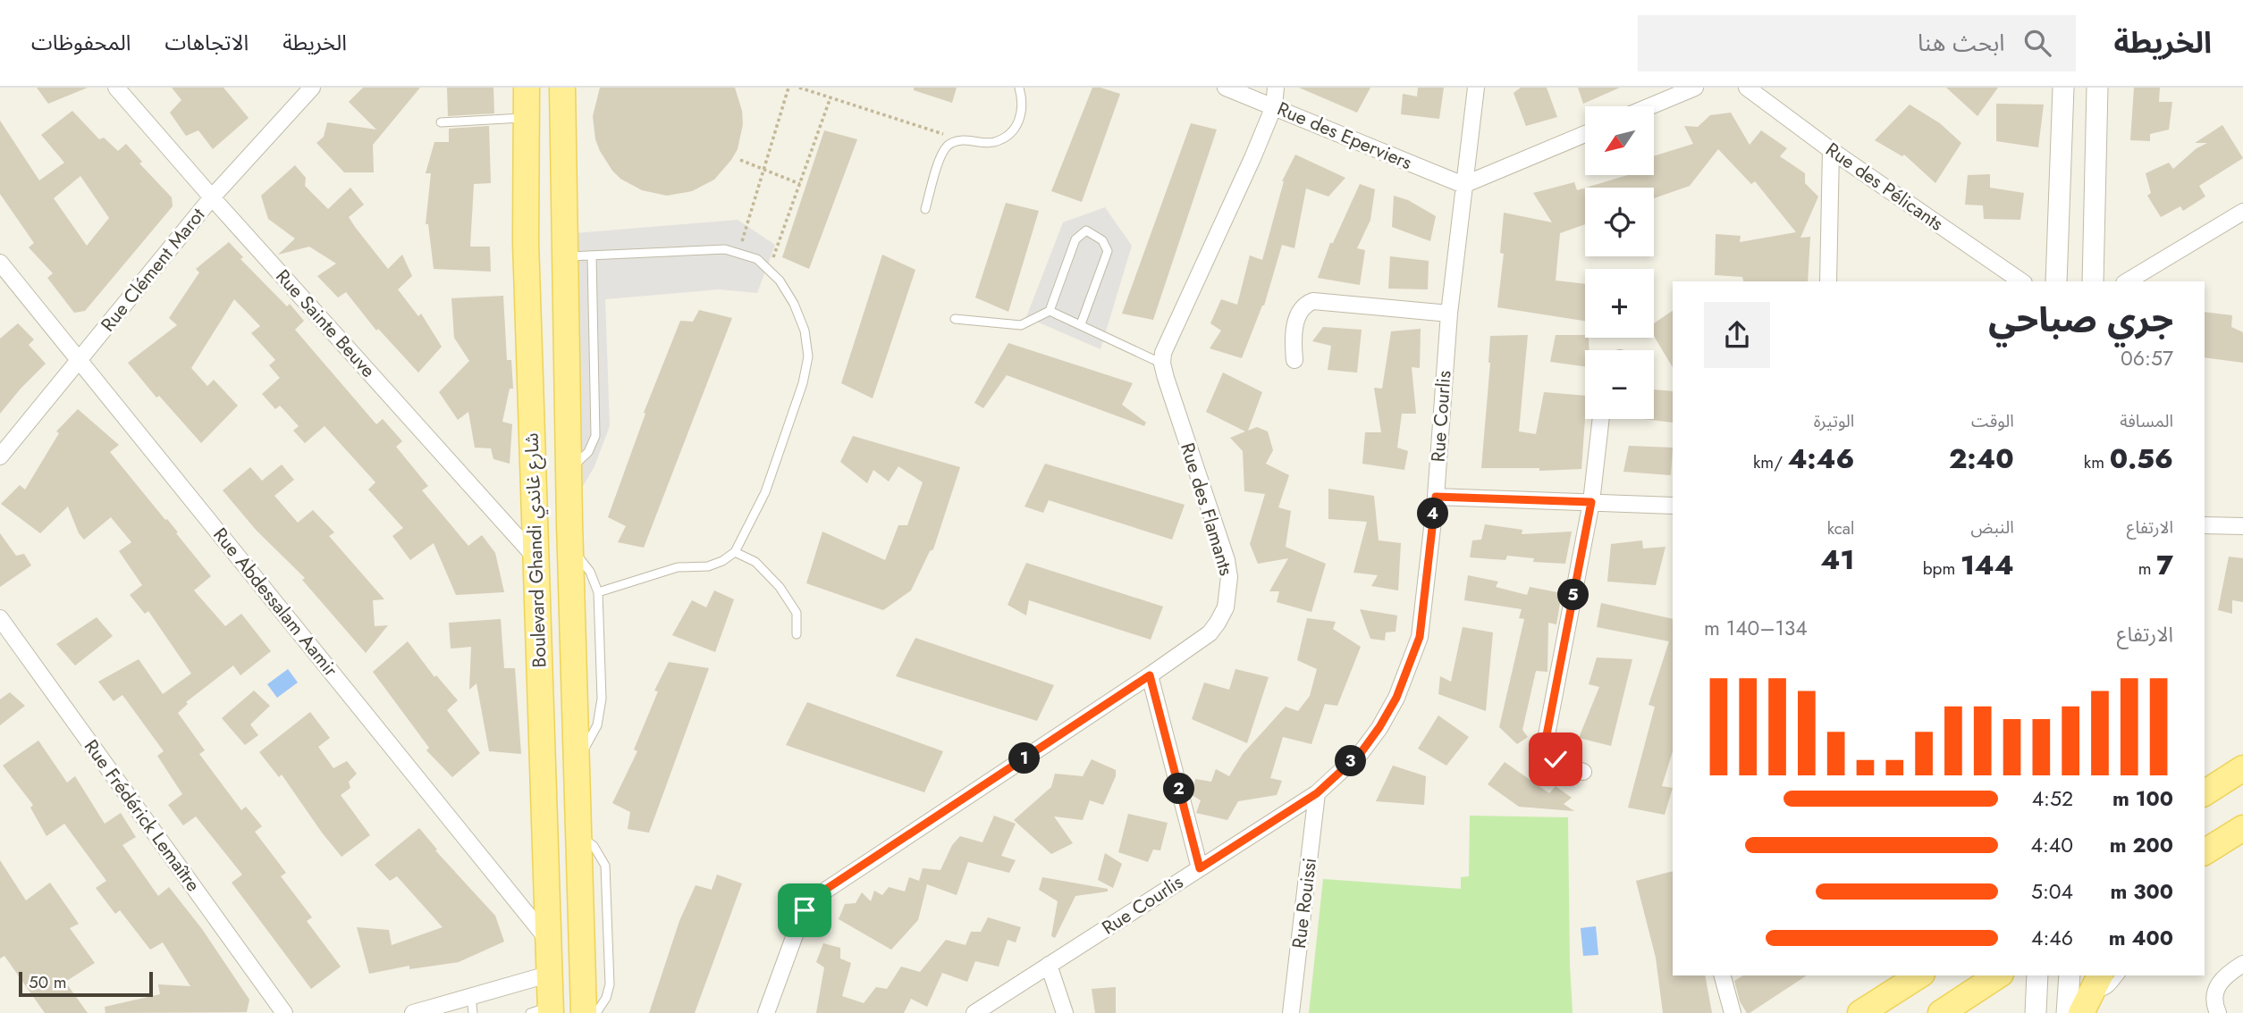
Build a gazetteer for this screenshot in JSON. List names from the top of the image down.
{
  "streets": {
    "main road": ["Boulevard Ghandi شارع غاندي"],
    "street": [
      "Rue des Eperviers",
      "Rue des Pélicants",
      "Rue Clément Marot",
      "Rue Sainte Beuve",
      "Rue Courlis",
      "Rue des Flamants",
      "Rue Abdessalam Aamir",
      "Rue Frédérick Lemaître",
      "Rue Rouissi"
    ]
  },
  "crossings": [
    ["Rue des Eperviers", "Rue Courlis"],
    ["Rue Clément Marot", "Rue Sainte Beuve"],
    ["Rue Clément Marot", "Rue Abdessalam Aamir"],
    ["Rue Sainte Beuve", "Boulevard Ghandi شارع غاندي"],
    ["Rue Courlis", "Rue Rouissi"],
    ["Boulevard Ghandi شارع غاندي", "Rue Abdessalam Aamir"]
  ],
  "scale_bar": "50 m",
  "north": "bottom left",
  "page": {
    "header": "الخريطة",
    "search": "ابحث هنا",
    "nav": ["الخريطة", "الاتجاهات", "المحفوظات"],
    "map_buttons": ["+", "−"],
    "heading": ["جري صباحي", "06:57"],
    "stats": [
      ["المسافة", "0.56 km"],
      ["الوقت", "2:40"],
      ["الوتيرة", "4:46 /km"],
      ["الارتفاع", "7 m"],
      ["النبض", "144 bpm"],
      ["kcal", "41"]
    ],
    "pins": [
      "4",
      "5",
      "1",
      "3",
      "2"
    ],
    "chart": ["الارتفاع", "134–140 m"],
    "list": [
      {
        "name": "100 m",
        "note": "4:52"
      },
      {
        "name": "200 m",
        "note": "4:40"
      },
      {
        "name": "300 m",
        "note": "5:04"
      },
      {
        "name": "400 m",
        "note": "4:46"
      }
    ],
    "scale": "50 m"
  }
}
